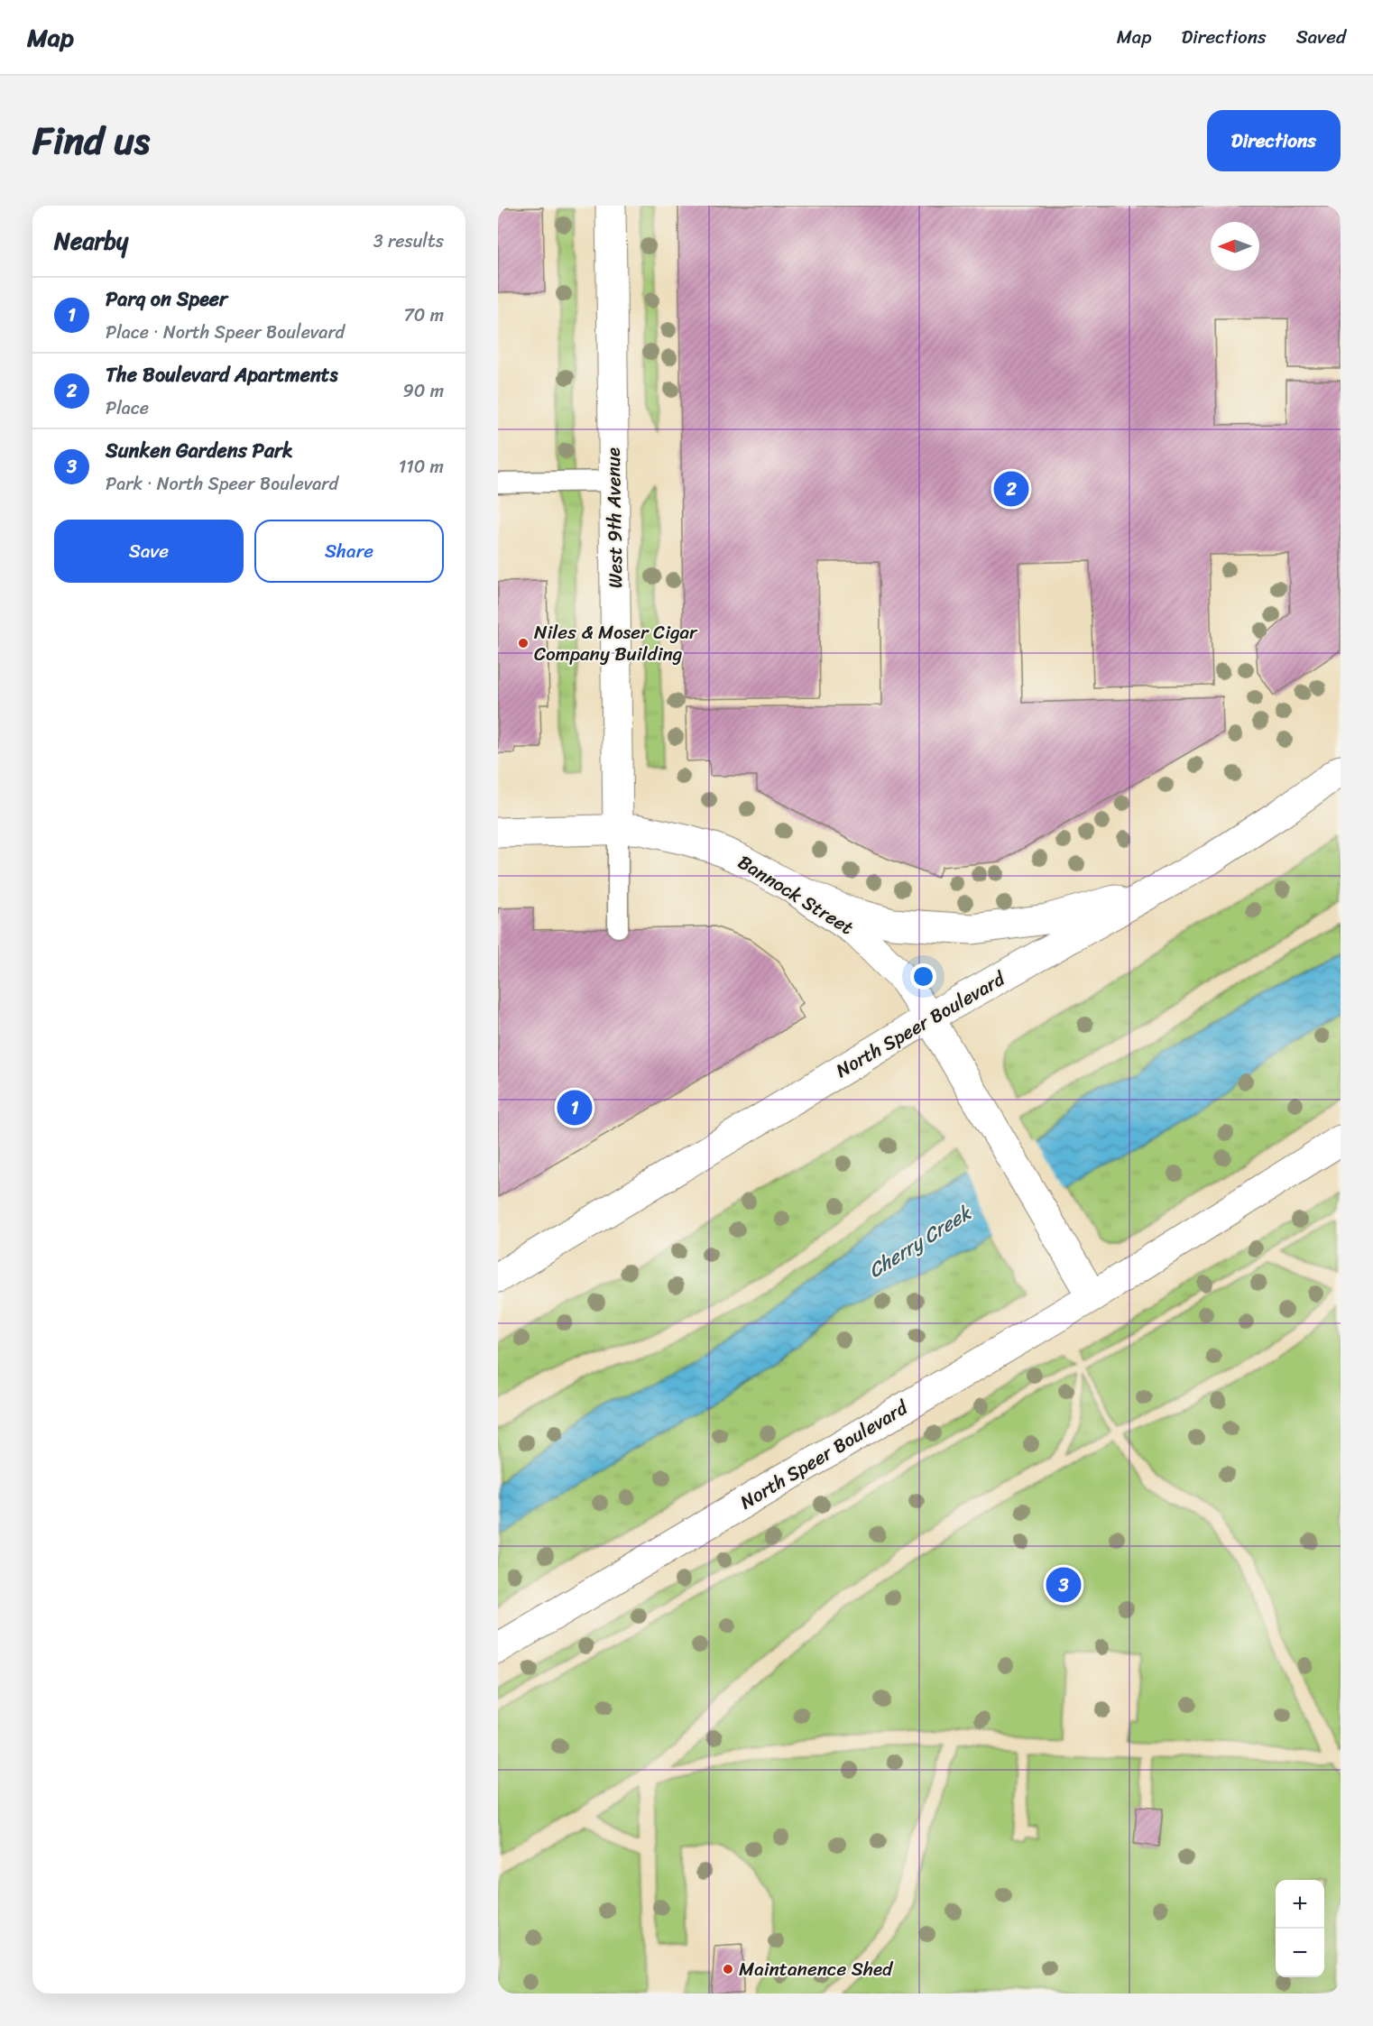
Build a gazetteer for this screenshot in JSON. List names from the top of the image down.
{
  "streets": {
    "main road": ["West 9th Avenue", "Bannock Street", "North Speer Boulevard"]
  },
  "crossings": [
    ["West 9th Avenue", "Bannock Street"],
    ["Bannock Street", "North Speer Boulevard"]
  ],
  "water": ["Cherry Creek"],
  "places": ["Niles & Moser Cigar Company Building", "Maintanence Shed"],
  "north": "left",
  "page": {
    "header": "Map",
    "nav": ["Map", "Directions", "Saved"],
    "title": "Find us",
    "buttons": [
      "Directions",
      ["Save", "Share"]
    ],
    "heading": ["Nearby", "3 results"],
    "list": [
      {
        "mark": "1",
        "name": "Parq on Speer",
        "note": "Place · North Speer Boulevard",
        "value": "70 m"
      },
      {
        "mark": "2",
        "name": "The Boulevard Apartments",
        "note": "Place",
        "value": "90 m"
      },
      {
        "mark": "3",
        "name": "Sunken Gardens Park",
        "note": "Park · North Speer Boulevard",
        "value": "110 m"
      }
    ],
    "pins": ["2", "1", "3"],
    "map_buttons": ["+", "−"]
  }
}
